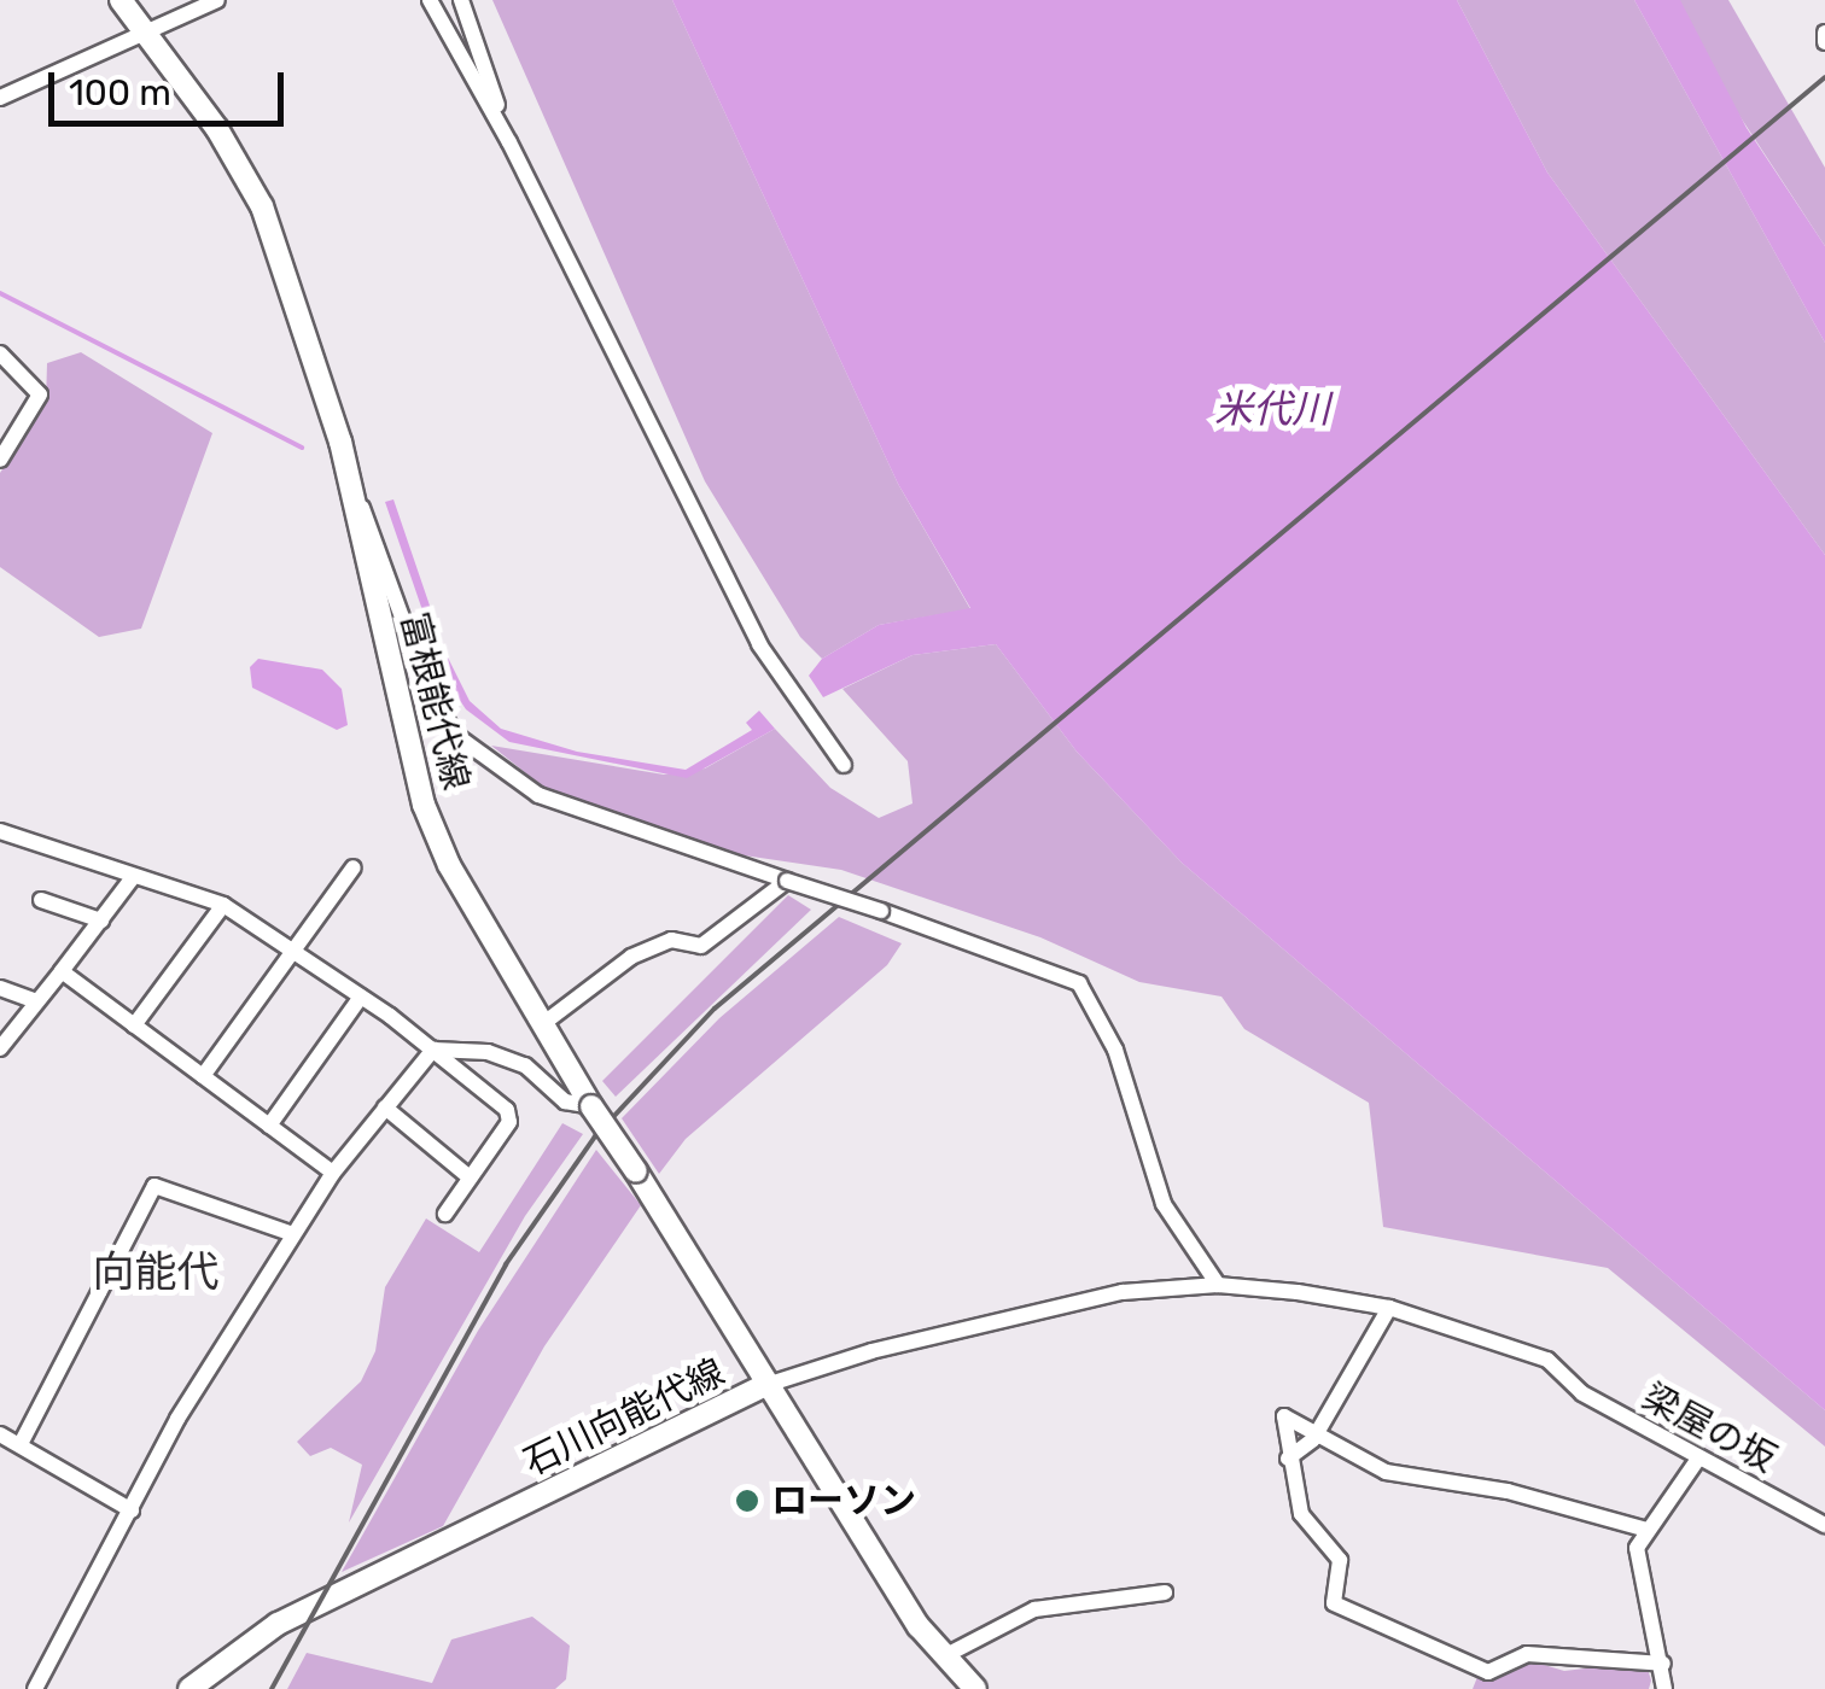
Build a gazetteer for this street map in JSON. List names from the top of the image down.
{
  "streets": {
    "main road": ["富根能代線", "石川向能代線"],
    "street": ["梁屋の坂"]
  },
  "crossings": [
    ["富根能代線", "石川向能代線"],
    ["富根能代線", "梁屋の坂"],
    ["石川向能代線", "梁屋の坂"]
  ],
  "districts": ["向能代"],
  "water": ["米代川"],
  "places": ["ローソン"],
  "scale_bar": "100 m"
}
